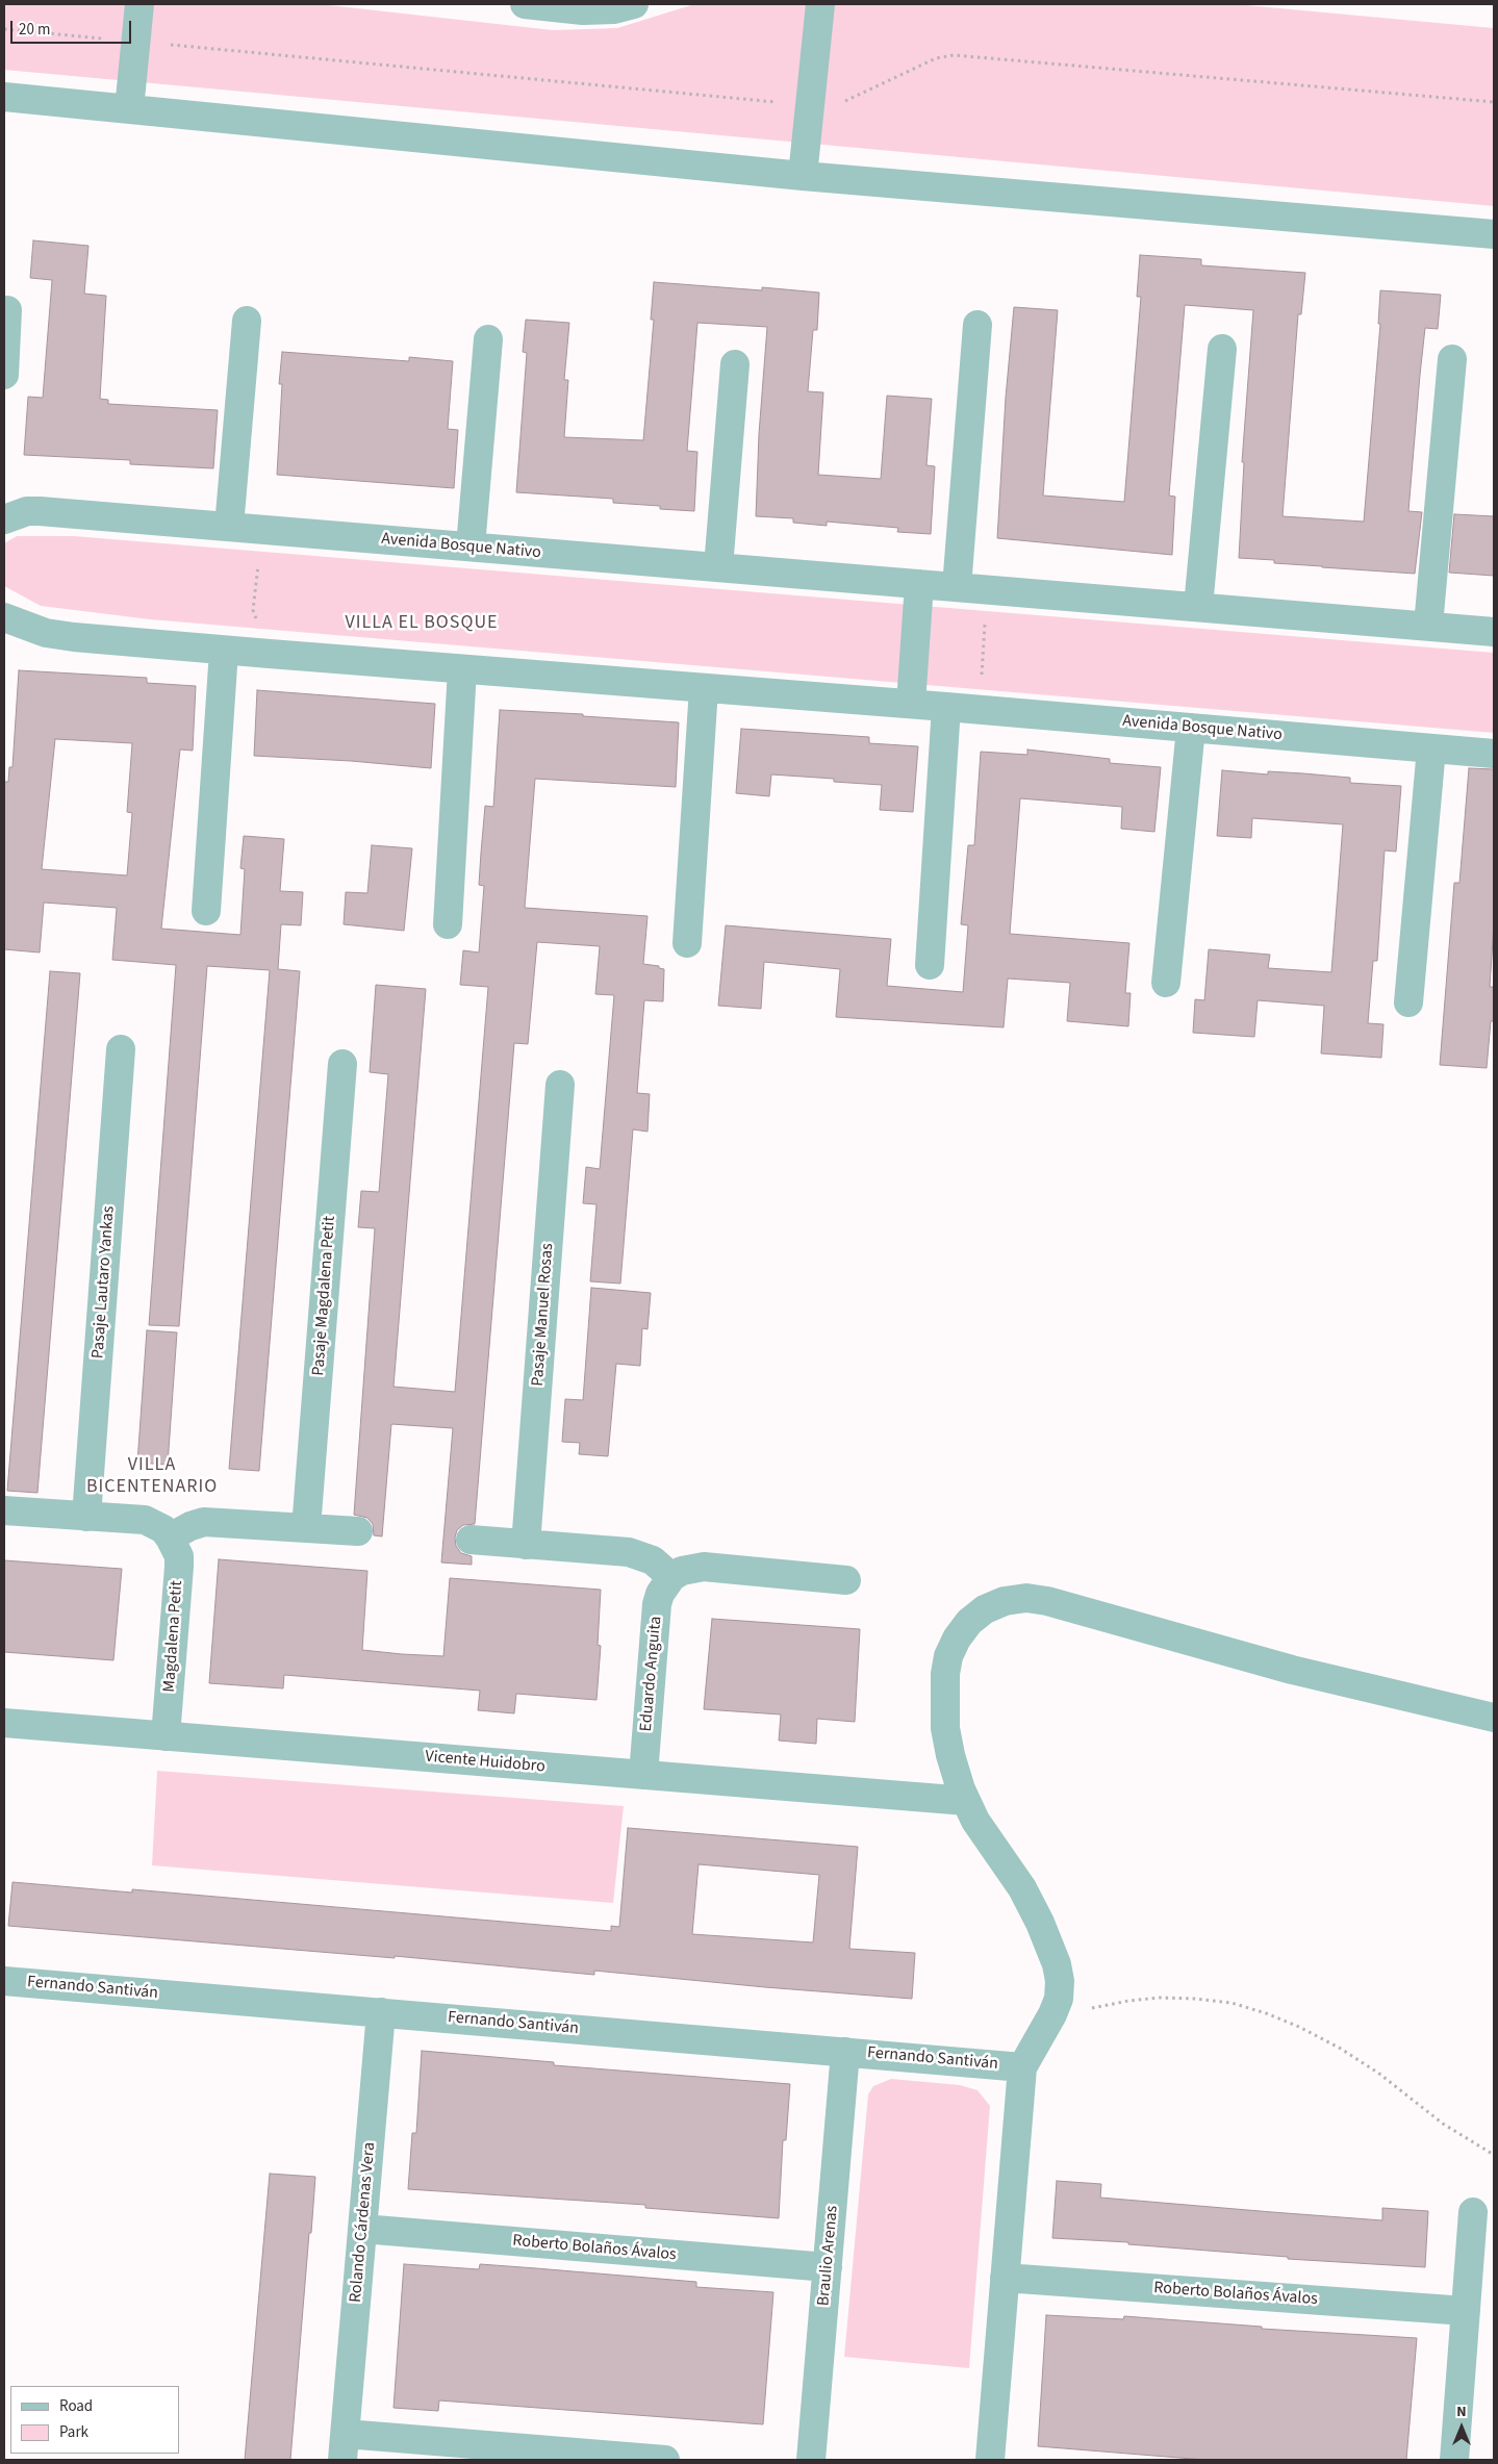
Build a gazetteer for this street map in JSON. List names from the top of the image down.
{
  "streets": {
    "street": [
      "Avenida Bosque Nativo",
      "Pasaje Lautaro Yankas",
      "Pasaje Magdalena Petit",
      "Pasaje Manuel Rosas",
      "Magdalena Petit",
      "Eduardo Anguita",
      "Vicente Huidobro",
      "Fernando Santiván",
      "Rolando Cárdenas Vera",
      "Roberto Bolaños Ávalos",
      "Braulio Arenas"
    ]
  },
  "crossings": [
    ["Magdalena Petit", "Vicente Huidobro"],
    ["Eduardo Anguita", "Vicente Huidobro"],
    ["Fernando Santiván", "Rolando Cárdenas Vera"],
    ["Fernando Santiván", "Braulio Arenas"],
    ["Rolando Cárdenas Vera", "Roberto Bolaños Ávalos"],
    ["Roberto Bolaños Ávalos", "Braulio Arenas"]
  ],
  "districts": ["VILLA EL BOSQUE", "VILLA BICENTENARIO"],
  "legend": ["Road", "Park"],
  "scale_bar": "20 m",
  "north": "top"
}
